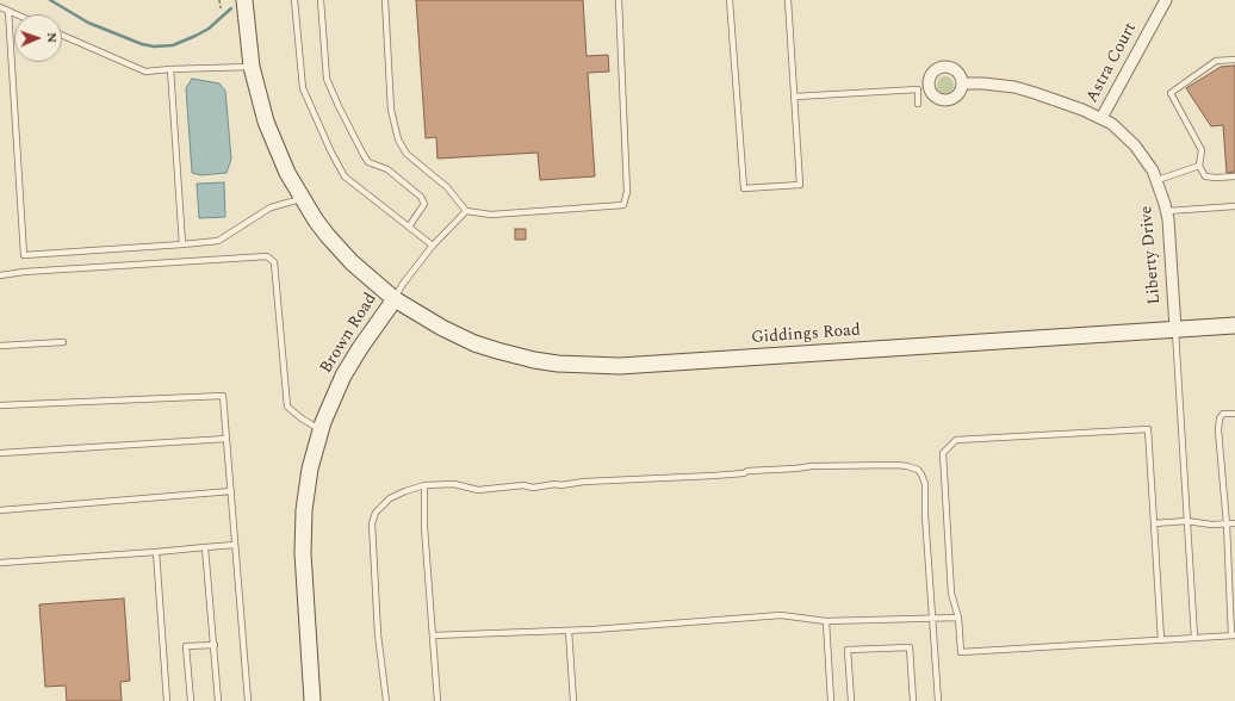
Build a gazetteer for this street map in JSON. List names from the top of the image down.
{
  "streets": {
    "main road": ["Brown Road", "Giddings Road"],
    "street": ["Astra Court", "Liberty Drive"]
  },
  "crossings": [
    ["Astra Court", "Liberty Drive"],
    ["Liberty Drive", "Giddings Road"],
    ["Brown Road", "Giddings Road"]
  ],
  "north": "right"
}
